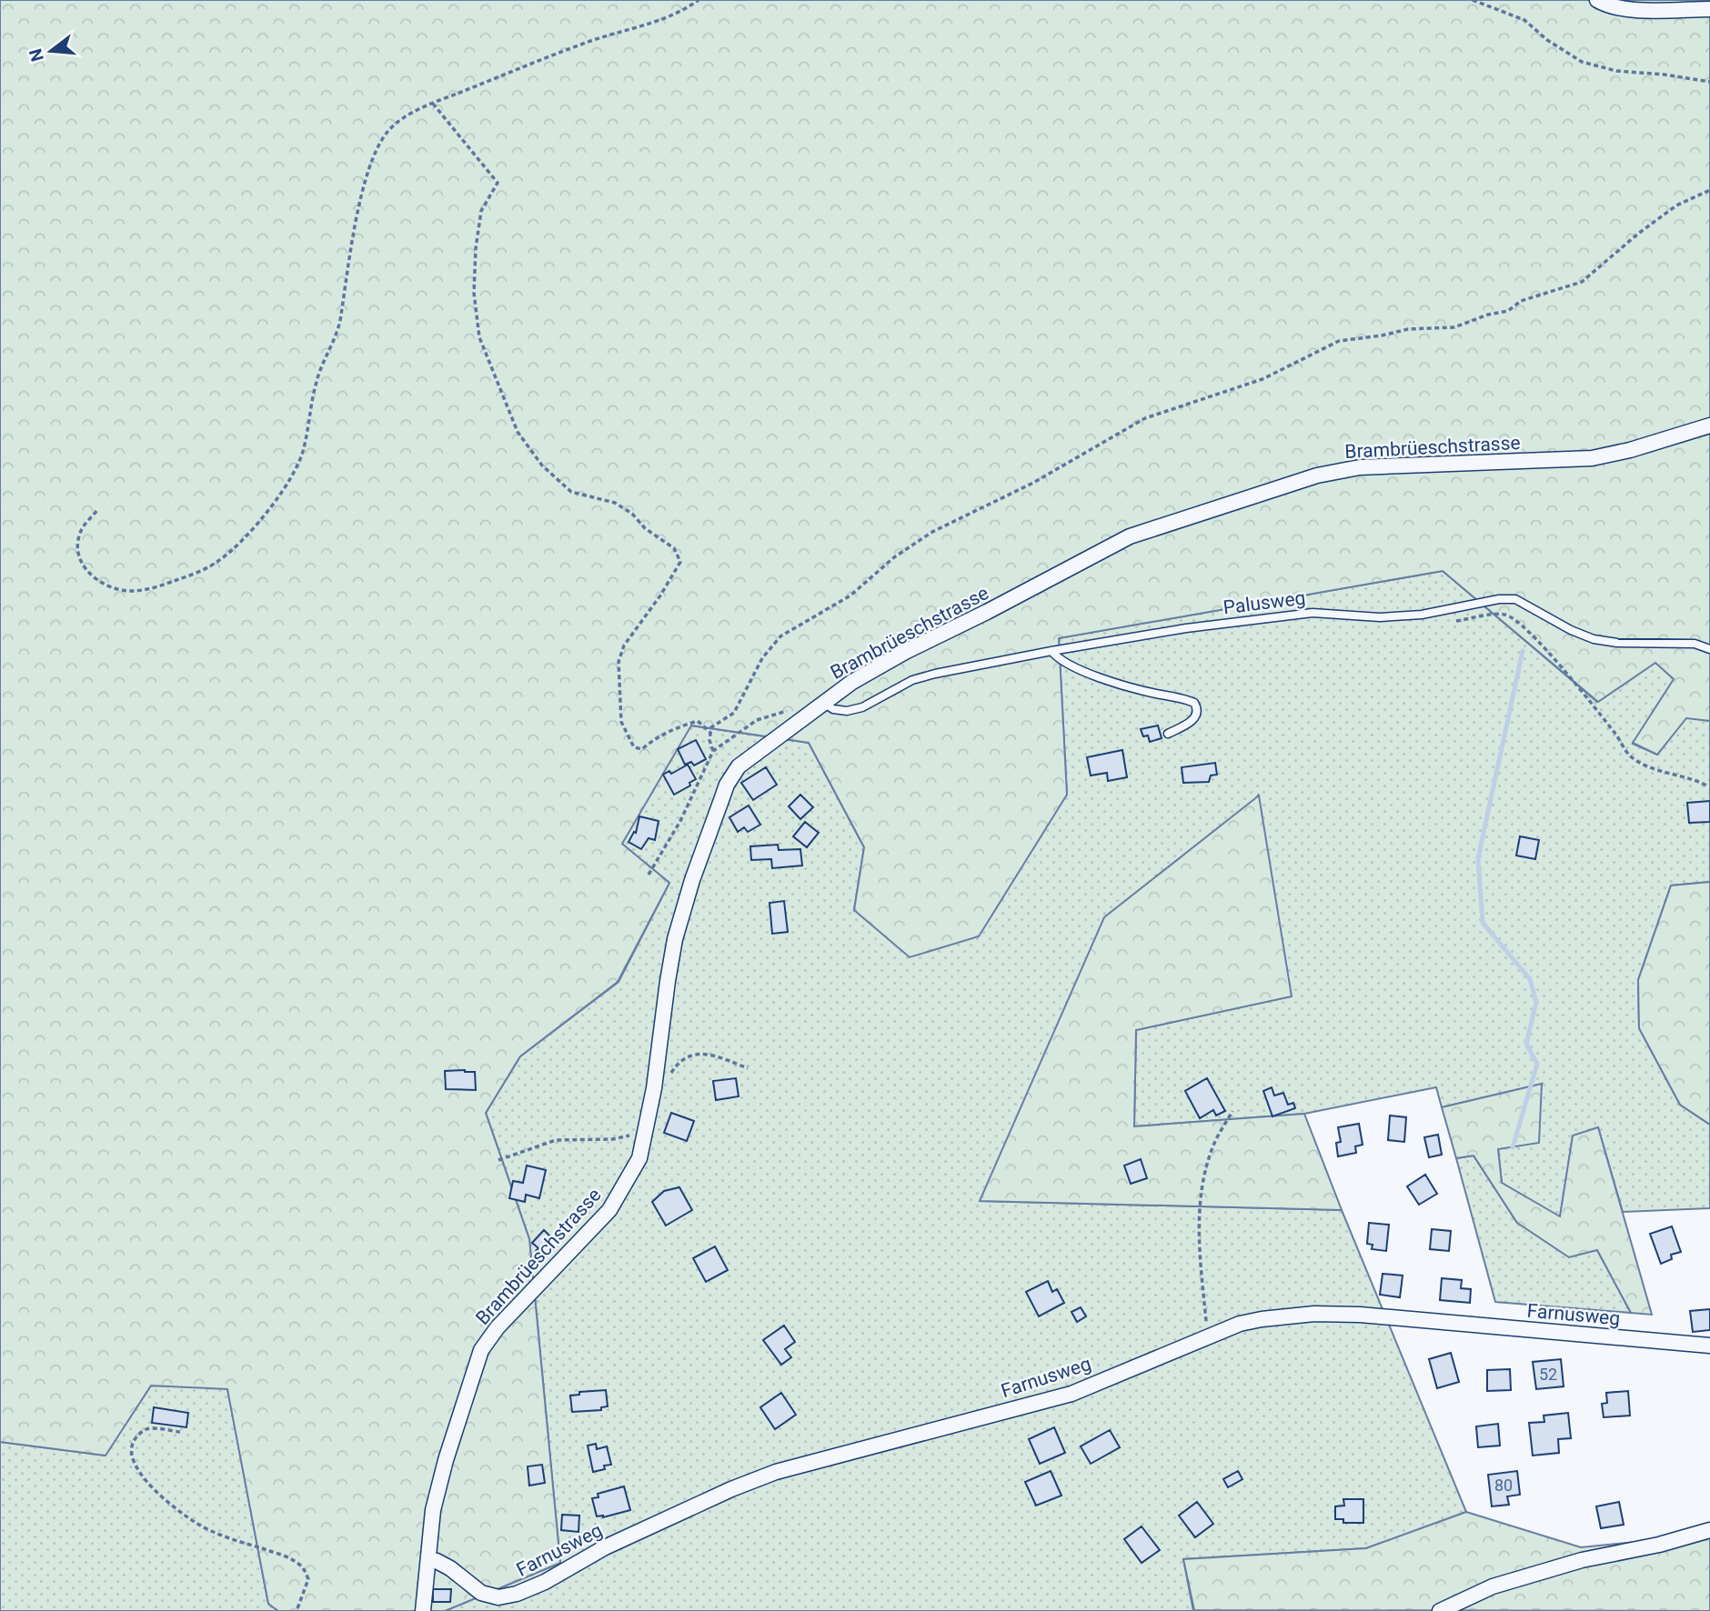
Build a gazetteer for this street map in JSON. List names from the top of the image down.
{
  "streets": {
    "street": ["Brambrüeschstrasse", "Farnusweg"],
    "lane": ["Palusweg"]
  },
  "crossings": [
    ["Brambrüeschstrasse", "Palusweg"],
    ["Brambrüeschstrasse", "Farnusweg"]
  ],
  "house_numbers": ["52", "80"],
  "north": "left"
}
